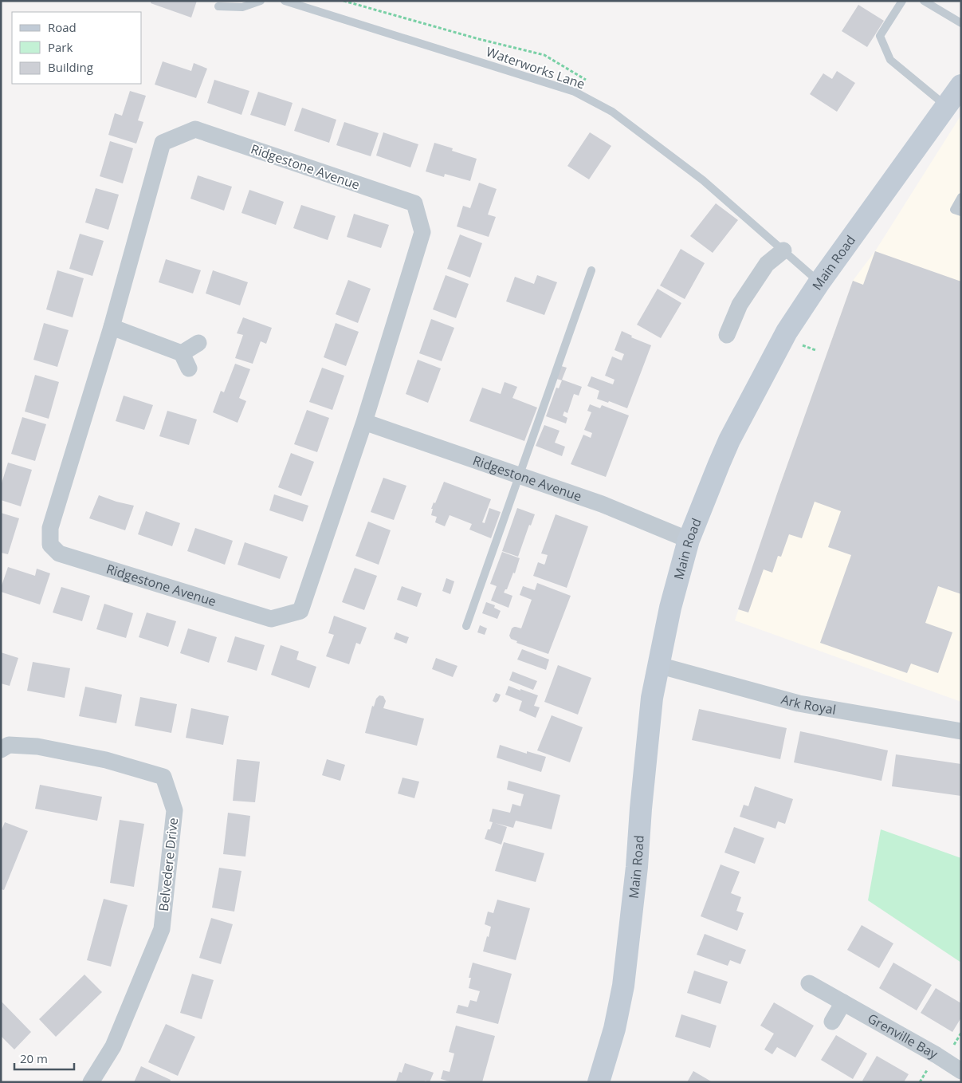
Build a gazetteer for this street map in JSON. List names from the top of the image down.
{
  "streets": {
    "main road": ["Main Road"],
    "street": [
      "Ridgestone Avenue",
      "Ark Royal",
      "Belvedere Drive",
      "Grenville Bay"
    ],
    "lane": ["Waterworks Lane"]
  },
  "crossings": [
    ["Waterworks Lane", "Main Road"],
    ["Ridgestone Avenue", "Main Road"],
    ["Main Road", "Ark Royal"]
  ],
  "legend": ["Road", "Park", "Building"],
  "scale_bar": "20 m"
}
